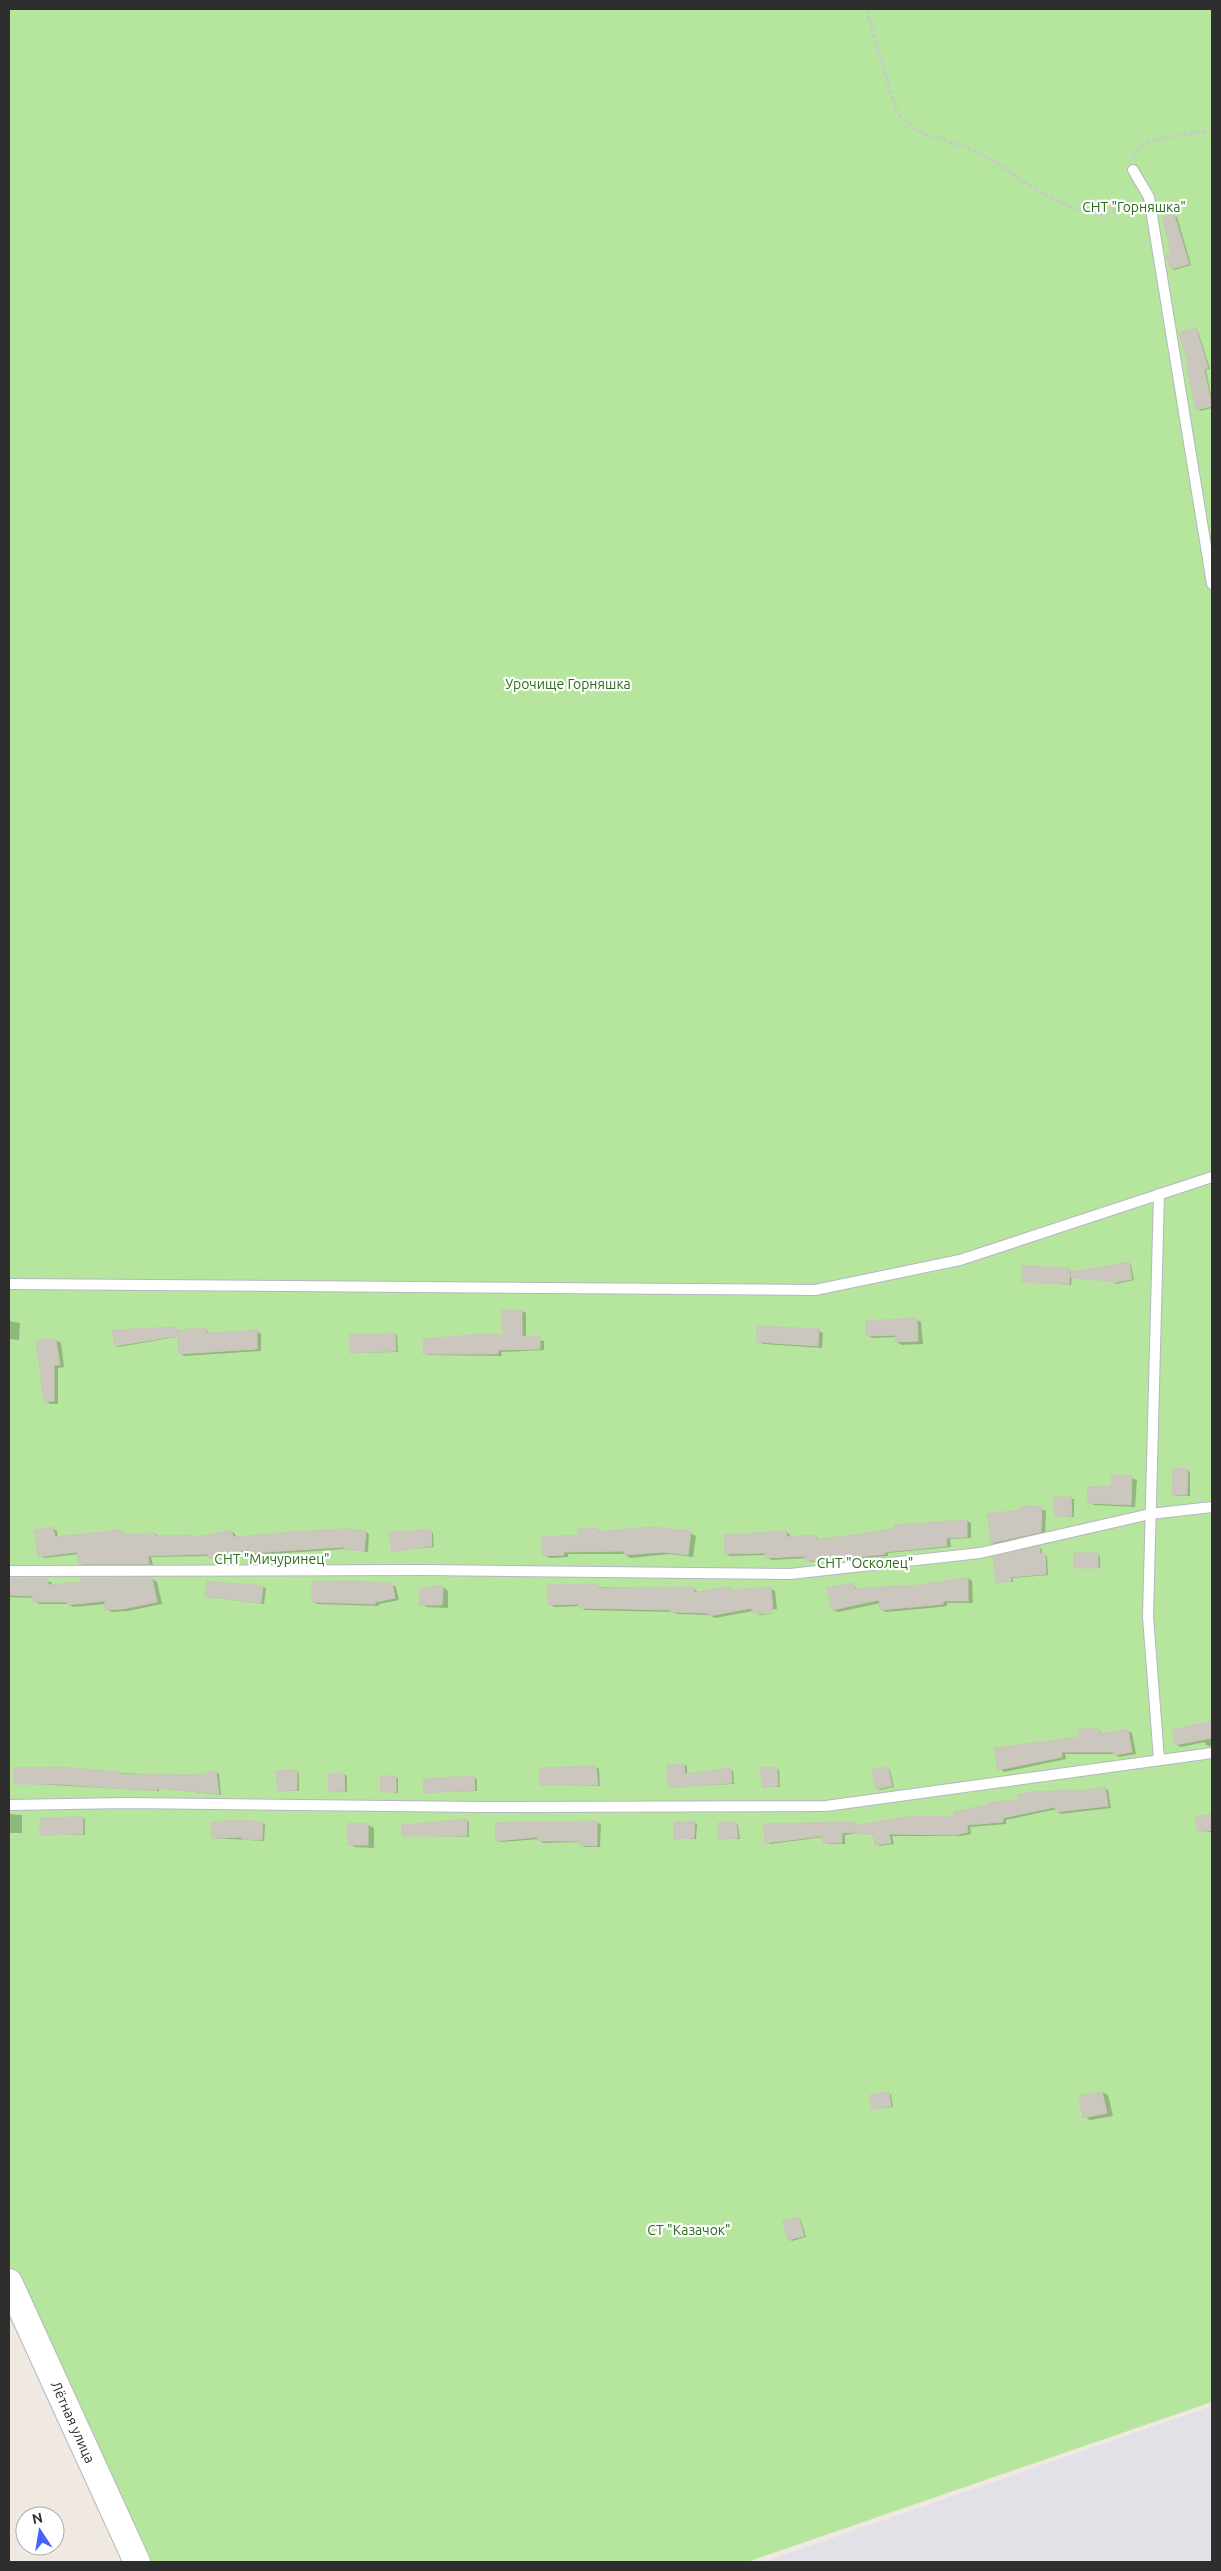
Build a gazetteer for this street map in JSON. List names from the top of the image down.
{
  "streets": {
    "street": ["Лётная улица"]
  },
  "parks": [
    "СНТ \"Горняшка\"",
    "Урочище Горняшка",
    "СНТ \"Мичуринец\"",
    "СНТ \"Осколец\"",
    "СТ \"Казачок\""
  ],
  "north": "top"
}
